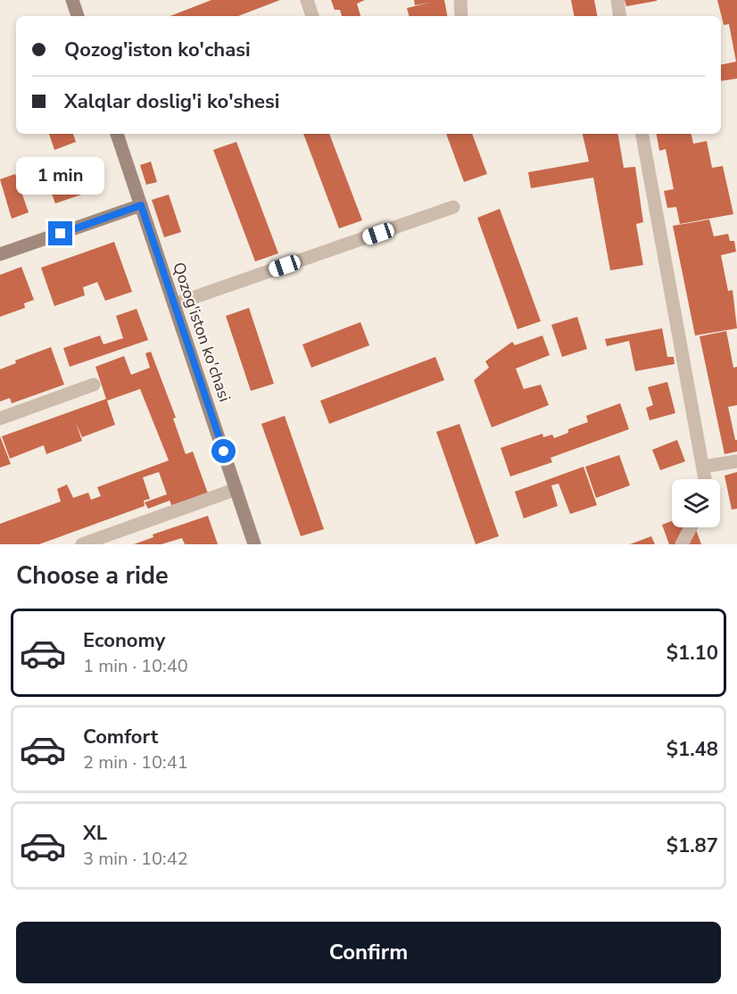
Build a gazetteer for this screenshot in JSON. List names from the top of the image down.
{
  "streets": {
    "street": ["Qozog'iston ko'chasi"]
  },
  "page": {
    "banner": ["Qozog'iston ko'chasi", "Xalqlar doslig'i ko'shesi"],
    "bubble": "1 min",
    "heading": "Choose a ride",
    "list": [
      {
        "name": "Economy",
        "note": "1 min · 10:40",
        "value": "$1.10"
      },
      {
        "name": "Comfort",
        "note": "2 min · 10:41",
        "value": "$1.48"
      },
      {
        "name": "XL",
        "note": "3 min · 10:42",
        "value": "$1.87"
      }
    ],
    "buttons": "Confirm"
  }
}
